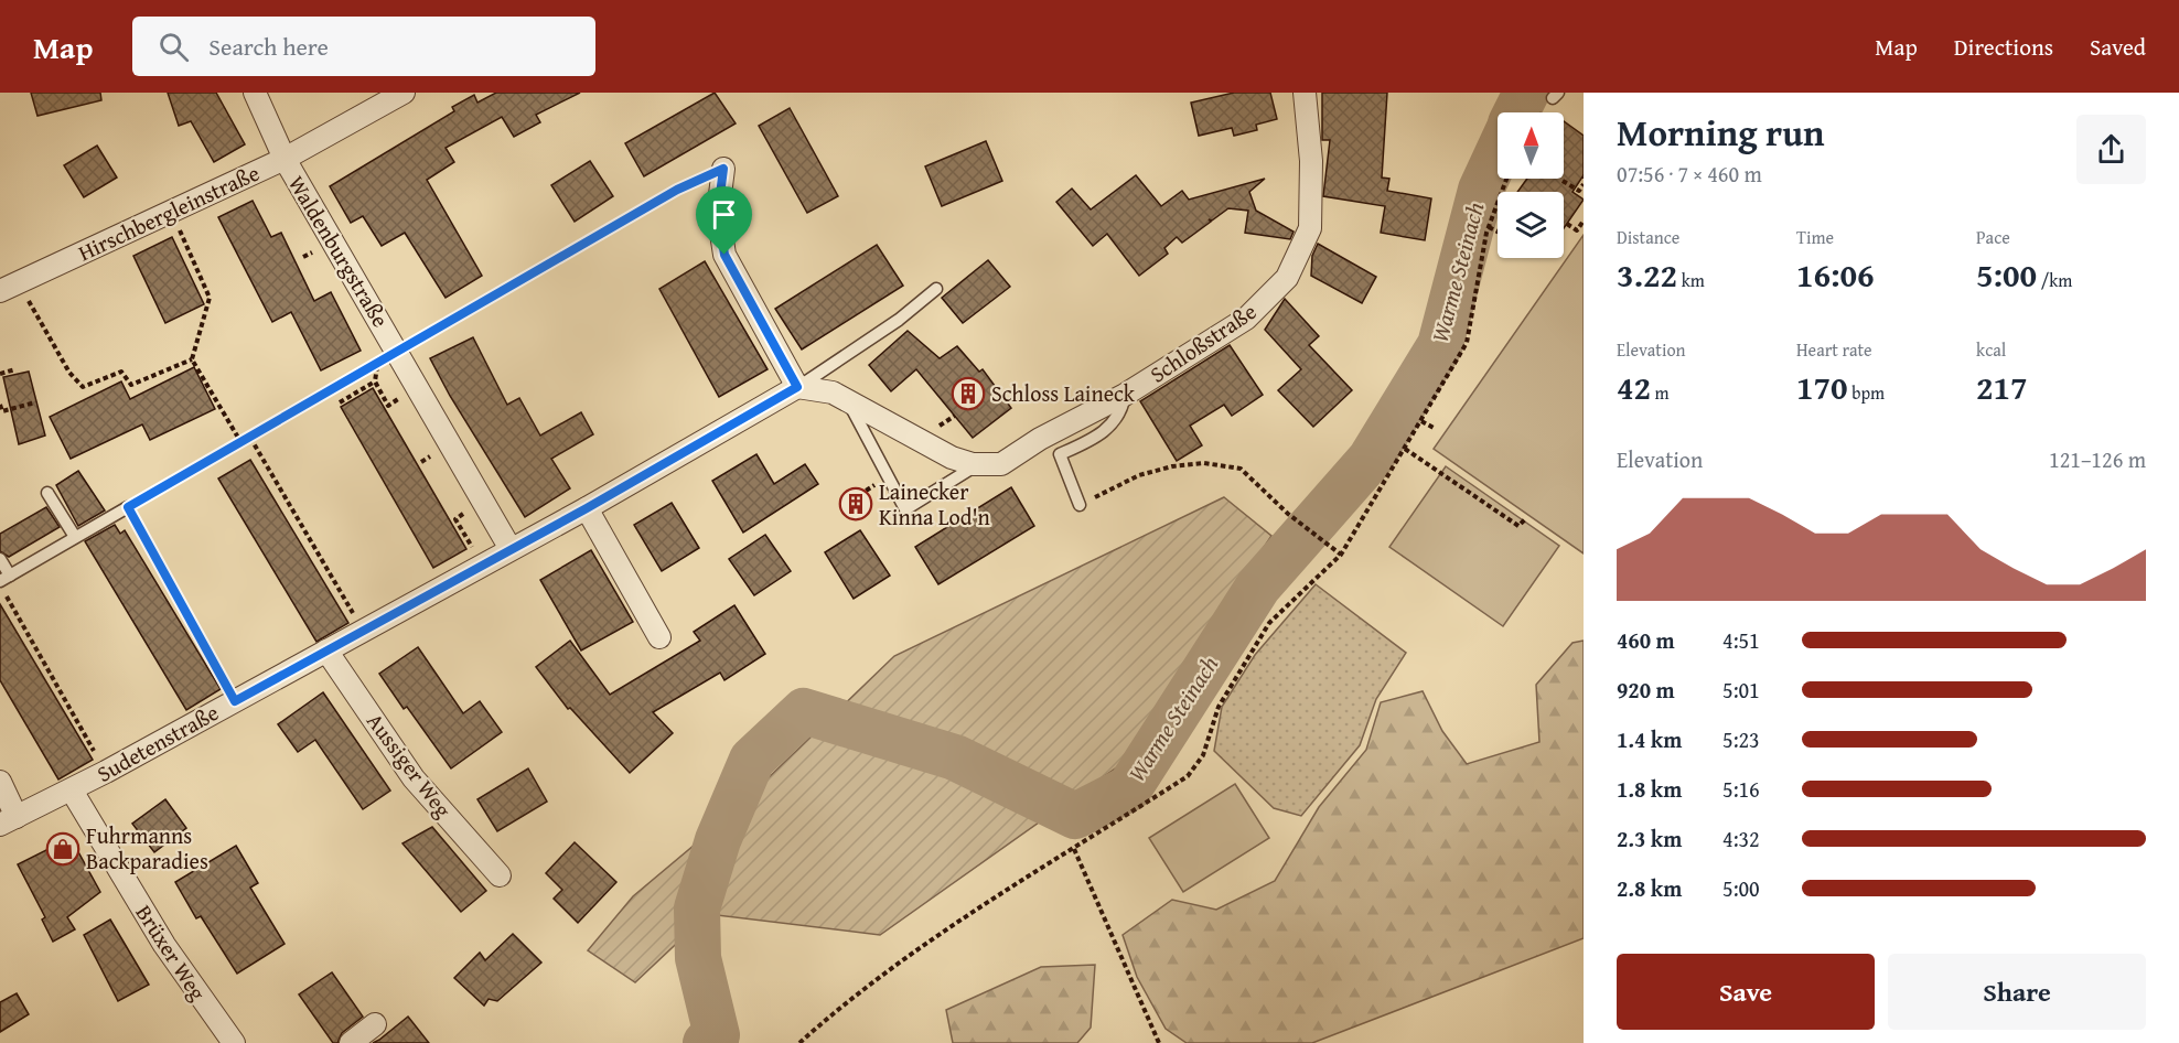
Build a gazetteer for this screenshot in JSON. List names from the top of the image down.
{
  "streets": {
    "street": [
      "Hirschbergleinstraße",
      "Waldenburgstraße",
      "Schloßstraße",
      "Sudetenstraße",
      "Aussiger Weg",
      "Brüxer Weg"
    ]
  },
  "crossings": [
    ["Hirschbergleinstraße", "Waldenburgstraße"],
    ["Waldenburgstraße", "Sudetenstraße"],
    ["Schloßstraße", "Sudetenstraße"],
    ["Sudetenstraße", "Aussiger Weg"],
    ["Sudetenstraße", "Brüxer Weg"]
  ],
  "water": ["Warme Steinach"],
  "places": {
    "building": ["Schloss Laineck", "Lainecker Kinna Lod'n"],
    "shop": ["Fuhrmanns Backparadies"]
  },
  "north": "top",
  "page": {
    "header": "Map",
    "search": "Search here",
    "nav": ["Map", "Directions", "Saved"],
    "heading": ["Morning run", "07:56 · 7 × 460 m"],
    "stats": [
      ["Distance", "3.22 km"],
      ["Time", "16:06"],
      ["Pace", "5:00 /km"],
      ["Elevation", "42 m"],
      ["Heart rate", "170 bpm"],
      ["kcal", "217"]
    ],
    "chart": ["Elevation", "121–126 m"],
    "list": [
      {
        "name": "460 m",
        "note": "4:51"
      },
      {
        "name": "920 m",
        "note": "5:01"
      },
      {
        "name": "1.4 km",
        "note": "5:23"
      },
      {
        "name": "1.8 km",
        "note": "5:16"
      },
      {
        "name": "2.3 km",
        "note": "4:32"
      },
      {
        "name": "2.8 km",
        "note": "5:00"
      }
    ],
    "buttons": ["Save", "Share"]
  }
}
